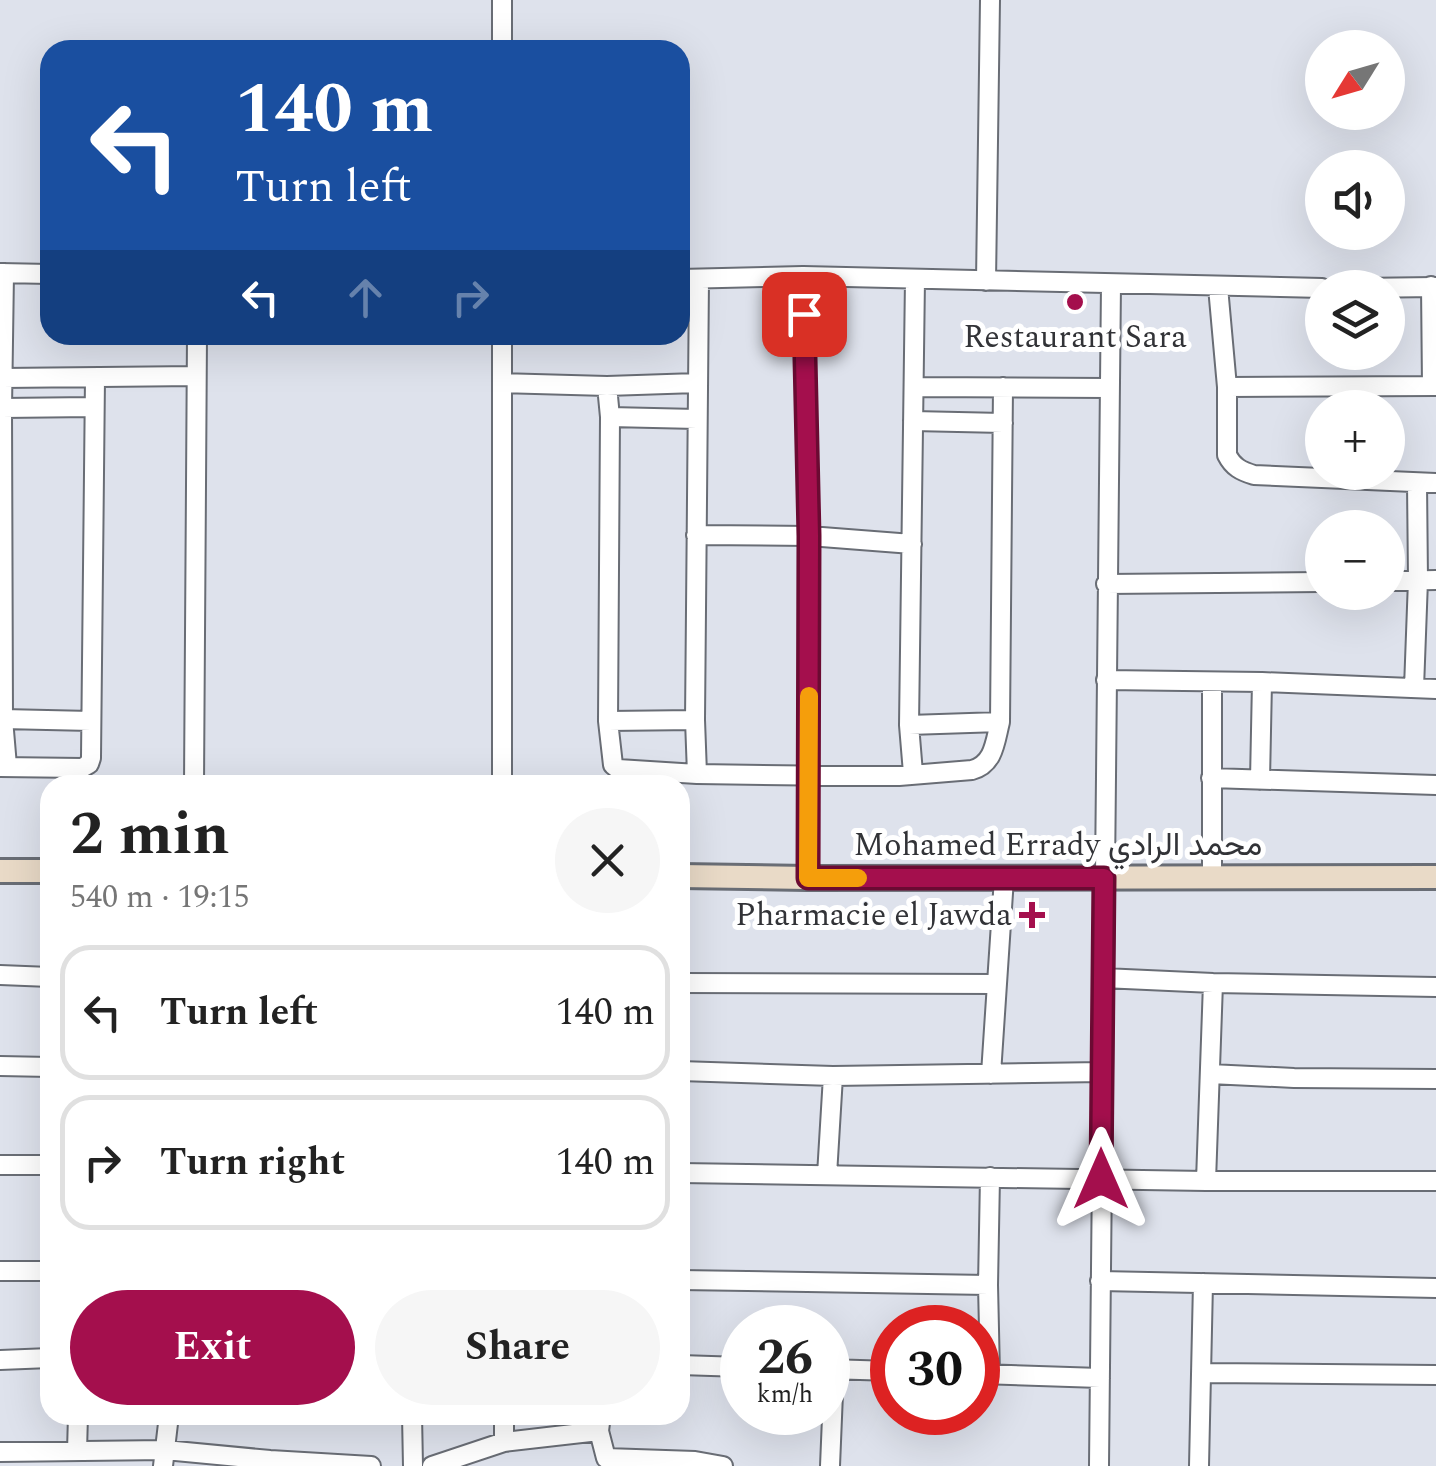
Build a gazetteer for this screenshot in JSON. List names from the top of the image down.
{
  "streets": {
    "street": ["Mohamed Errady محمد الرادي"]
  },
  "places": {
    "other": ["Restaurant Sara"],
    "health": ["Pharmacie el Jawda"]
  },
  "north": "bottom left",
  "page": {
    "map_buttons": ["+", "−"],
    "turn": ["140 m", "Turn left"],
    "heading": ["2 min", "540 m · 19:15"],
    "list": [
      {
        "name": "Turn left",
        "value": "140 m"
      },
      {
        "name": "Turn right",
        "value": "140 m"
      }
    ],
    "buttons": ["Exit", "Share"],
    "speed": "26 km/h",
    "limit": "30"
  }
}
